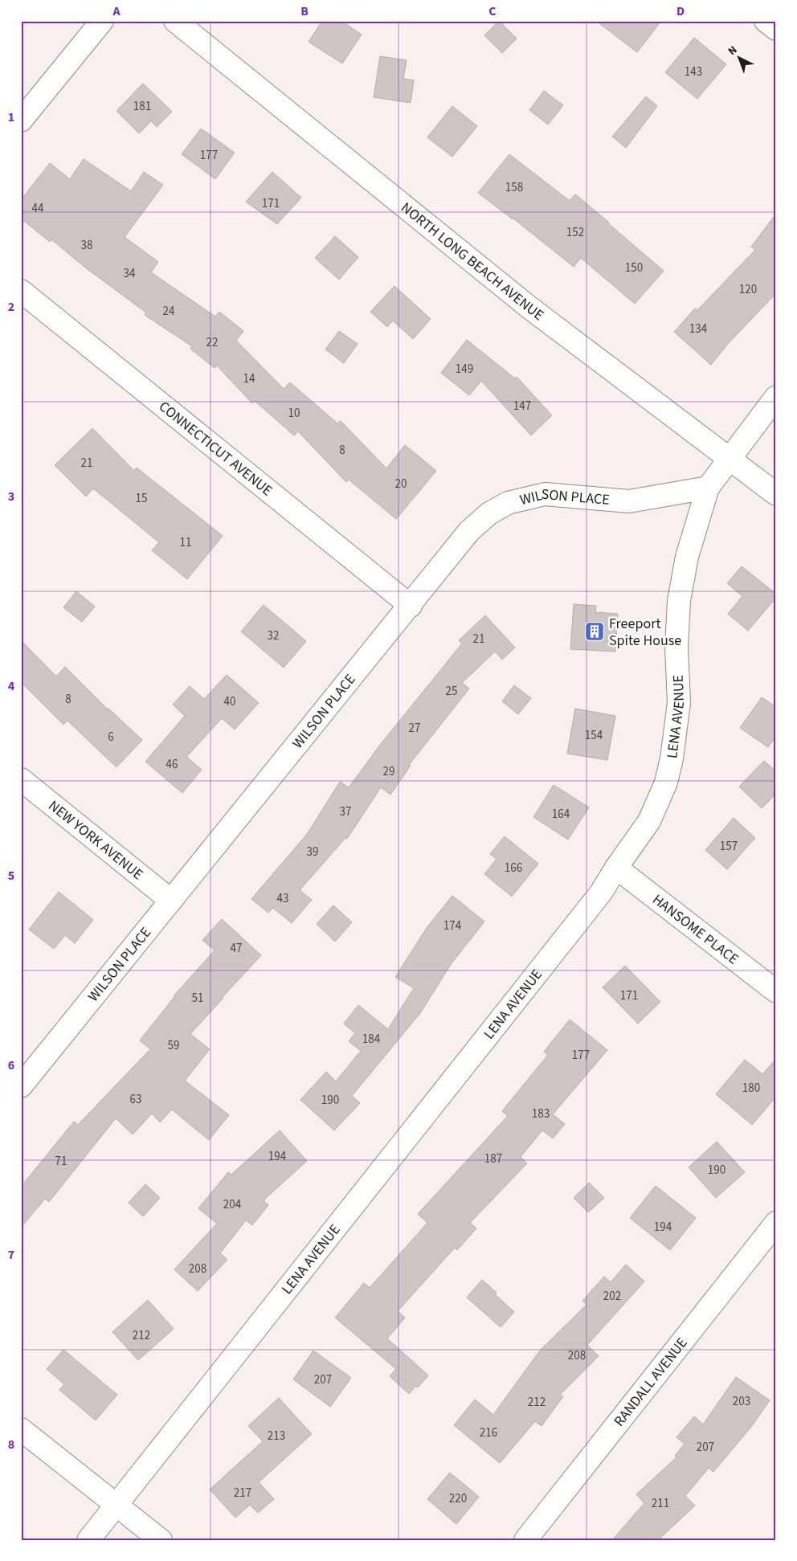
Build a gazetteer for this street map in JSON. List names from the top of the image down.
{
  "streets": {
    "street": [
      "NORTH LONG BEACH AVENUE",
      "CONNECTICUT AVENUE",
      "WILSON PLACE",
      "LENA AVENUE",
      "NEW YORK AVENUE",
      "HANSOME PLACE",
      "RANDALL AVENUE"
    ]
  },
  "crossings": [
    ["NORTH LONG BEACH AVENUE", "LENA AVENUE"],
    ["CONNECTICUT AVENUE", "WILSON PLACE"],
    ["WILSON PLACE", "LENA AVENUE"],
    ["WILSON PLACE", "NEW YORK AVENUE"],
    ["LENA AVENUE", "HANSOME PLACE"]
  ],
  "places": {
    "building": ["Freeport Spite House"]
  },
  "house_numbers": [
    "143",
    "181",
    "177",
    "158",
    "171",
    "44",
    "152",
    "38",
    "150",
    "34",
    "120",
    "24",
    "134",
    "22",
    "149",
    "14",
    "147",
    "10",
    "8",
    "21",
    "20",
    "15",
    "11",
    "32",
    "21",
    "25",
    "8",
    "40",
    "27",
    "154",
    "6",
    "46",
    "29",
    "37",
    "164",
    "157",
    "39",
    "166",
    "43",
    "174",
    "47",
    "171",
    "51",
    "184",
    "59",
    "177",
    "180",
    "63",
    "190",
    "183",
    "194",
    "187",
    "71",
    "190",
    "204",
    "194",
    "208",
    "202",
    "212",
    "208",
    "207",
    "203",
    "212",
    "216",
    "213",
    "207",
    "217",
    "220",
    "211"
  ],
  "north": "top left",
  "grid": {
    "columns": [
      "A",
      "B",
      "C",
      "D"
    ],
    "rows": [
      "1",
      "2",
      "3",
      "4",
      "5",
      "6",
      "7",
      "8"
    ]
  }
}
